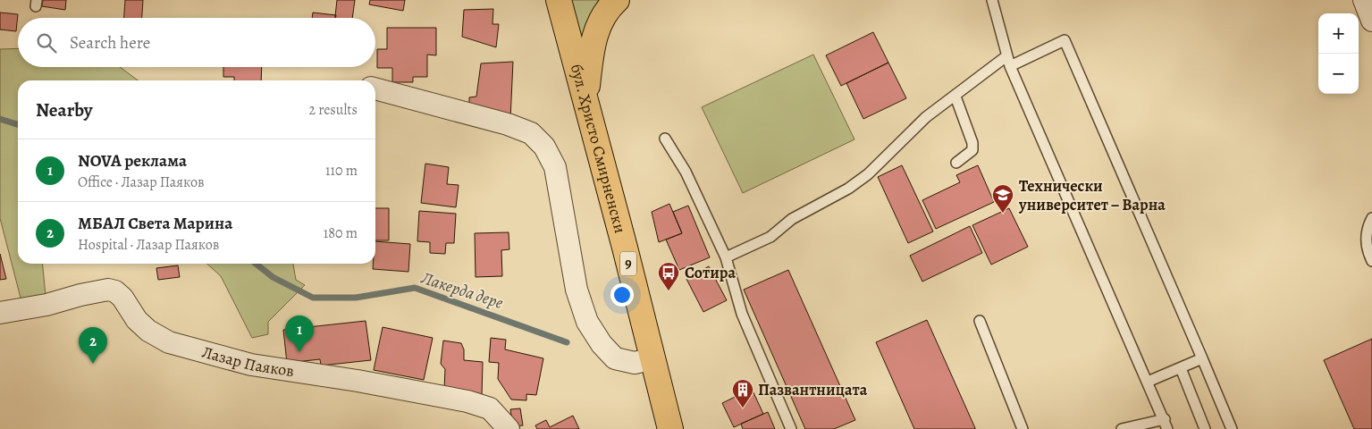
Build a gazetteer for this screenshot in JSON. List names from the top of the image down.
{
  "streets": {
    "main road": ["бул. Христо Смирненски", "9"],
    "street": ["Лазар Паяков"]
  },
  "crossings": [
    ["бул. Христо Смирненски", "9"]
  ],
  "water": ["Лакерда дере"],
  "places": {
    "school or university": ["Технически университет – Варна"],
    "bus stop": ["Сотира"],
    "building": ["Пазвантницата"]
  },
  "page": {
    "map_buttons": ["+", "−"],
    "search": "Search here",
    "heading": ["Nearby", "2 results"],
    "list": [
      {
        "mark": "1",
        "name": "NOVA реклама",
        "note": "Office · Лазар Паяков",
        "value": "110 m"
      },
      {
        "mark": "2",
        "name": "МБАЛ Света Марина",
        "note": "Hospital · Лазар Паяков",
        "value": "180 m"
      }
    ],
    "pins": ["1", "2"]
  }
}
